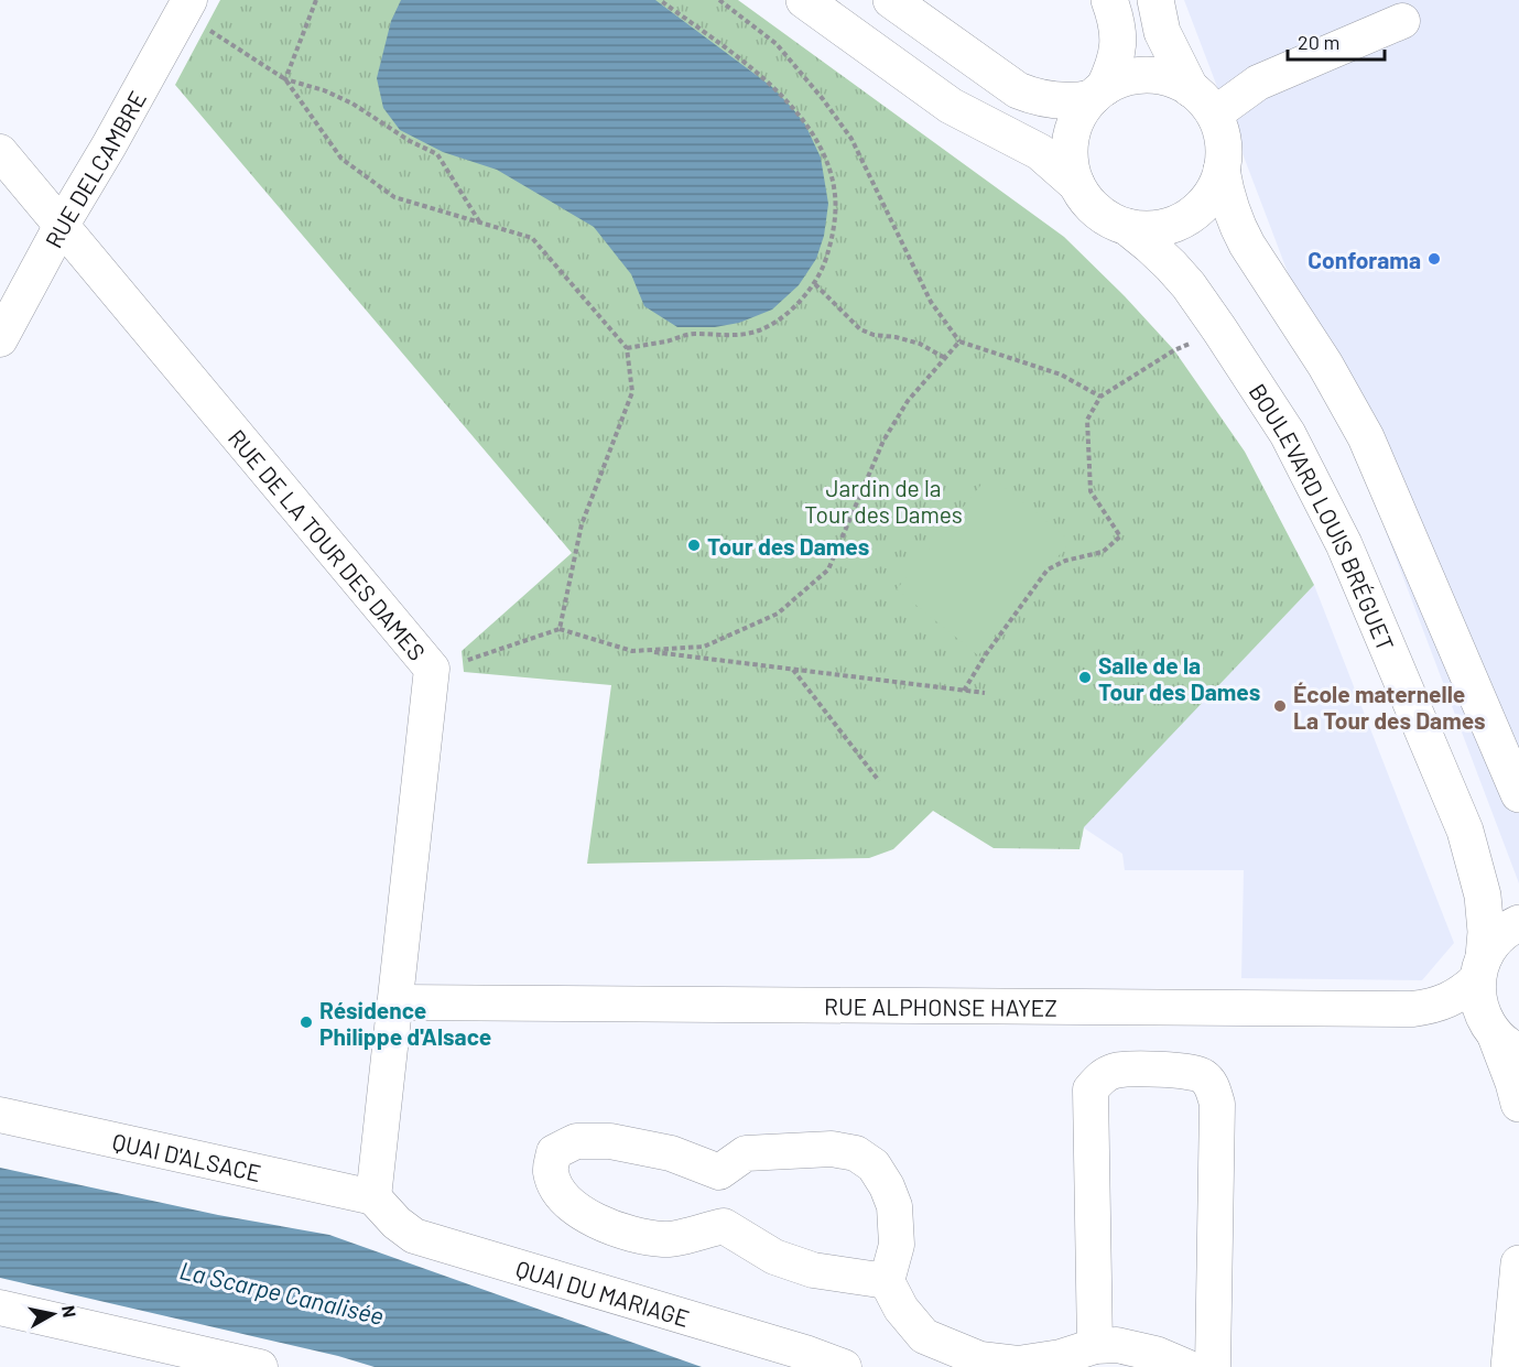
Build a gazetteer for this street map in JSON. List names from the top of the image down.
{
  "streets": {
    "main road": ["BOULEVARD LOUIS BRÉGUET"],
    "street": [
      "RUE DELCAMBRE",
      "RUE DE LA TOUR DES DAMES",
      "RUE ALPHONSE HAYEZ",
      "QUAI D'ALSACE",
      "QUAI DU MARIAGE"
    ]
  },
  "crossings": [
    ["RUE DELCAMBRE", "RUE DE LA TOUR DES DAMES"],
    ["BOULEVARD LOUIS BRÉGUET", "RUE ALPHONSE HAYEZ"],
    ["RUE DE LA TOUR DES DAMES", "RUE ALPHONSE HAYEZ"],
    ["RUE DE LA TOUR DES DAMES", "QUAI D'ALSACE"],
    ["RUE DE LA TOUR DES DAMES", "QUAI DU MARIAGE"],
    ["QUAI D'ALSACE", "QUAI DU MARIAGE"]
  ],
  "water": ["La Scarpe Canalisée"],
  "parks": ["Jardin de la Tour des Dames"],
  "places": [
    "Conforama",
    "Tour des Dames",
    "Salle de la Tour des Dames",
    "École maternelle La Tour des Dames",
    "Résidence Philippe d'Alsace"
  ],
  "scale_bar": "20 m",
  "north": "right"
}
